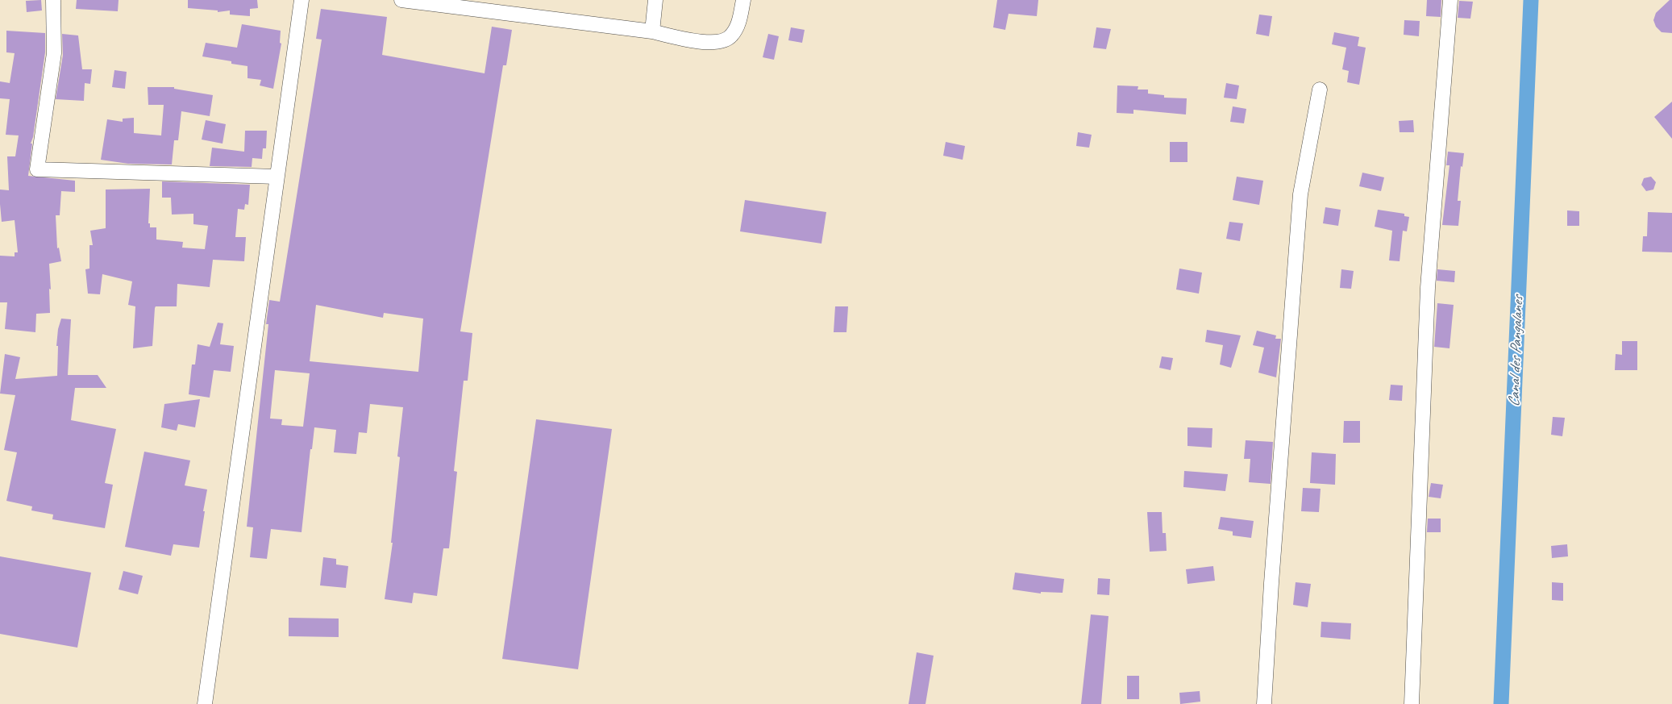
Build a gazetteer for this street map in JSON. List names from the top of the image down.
{
  "water": ["Canal des Pangalanes"]
}
